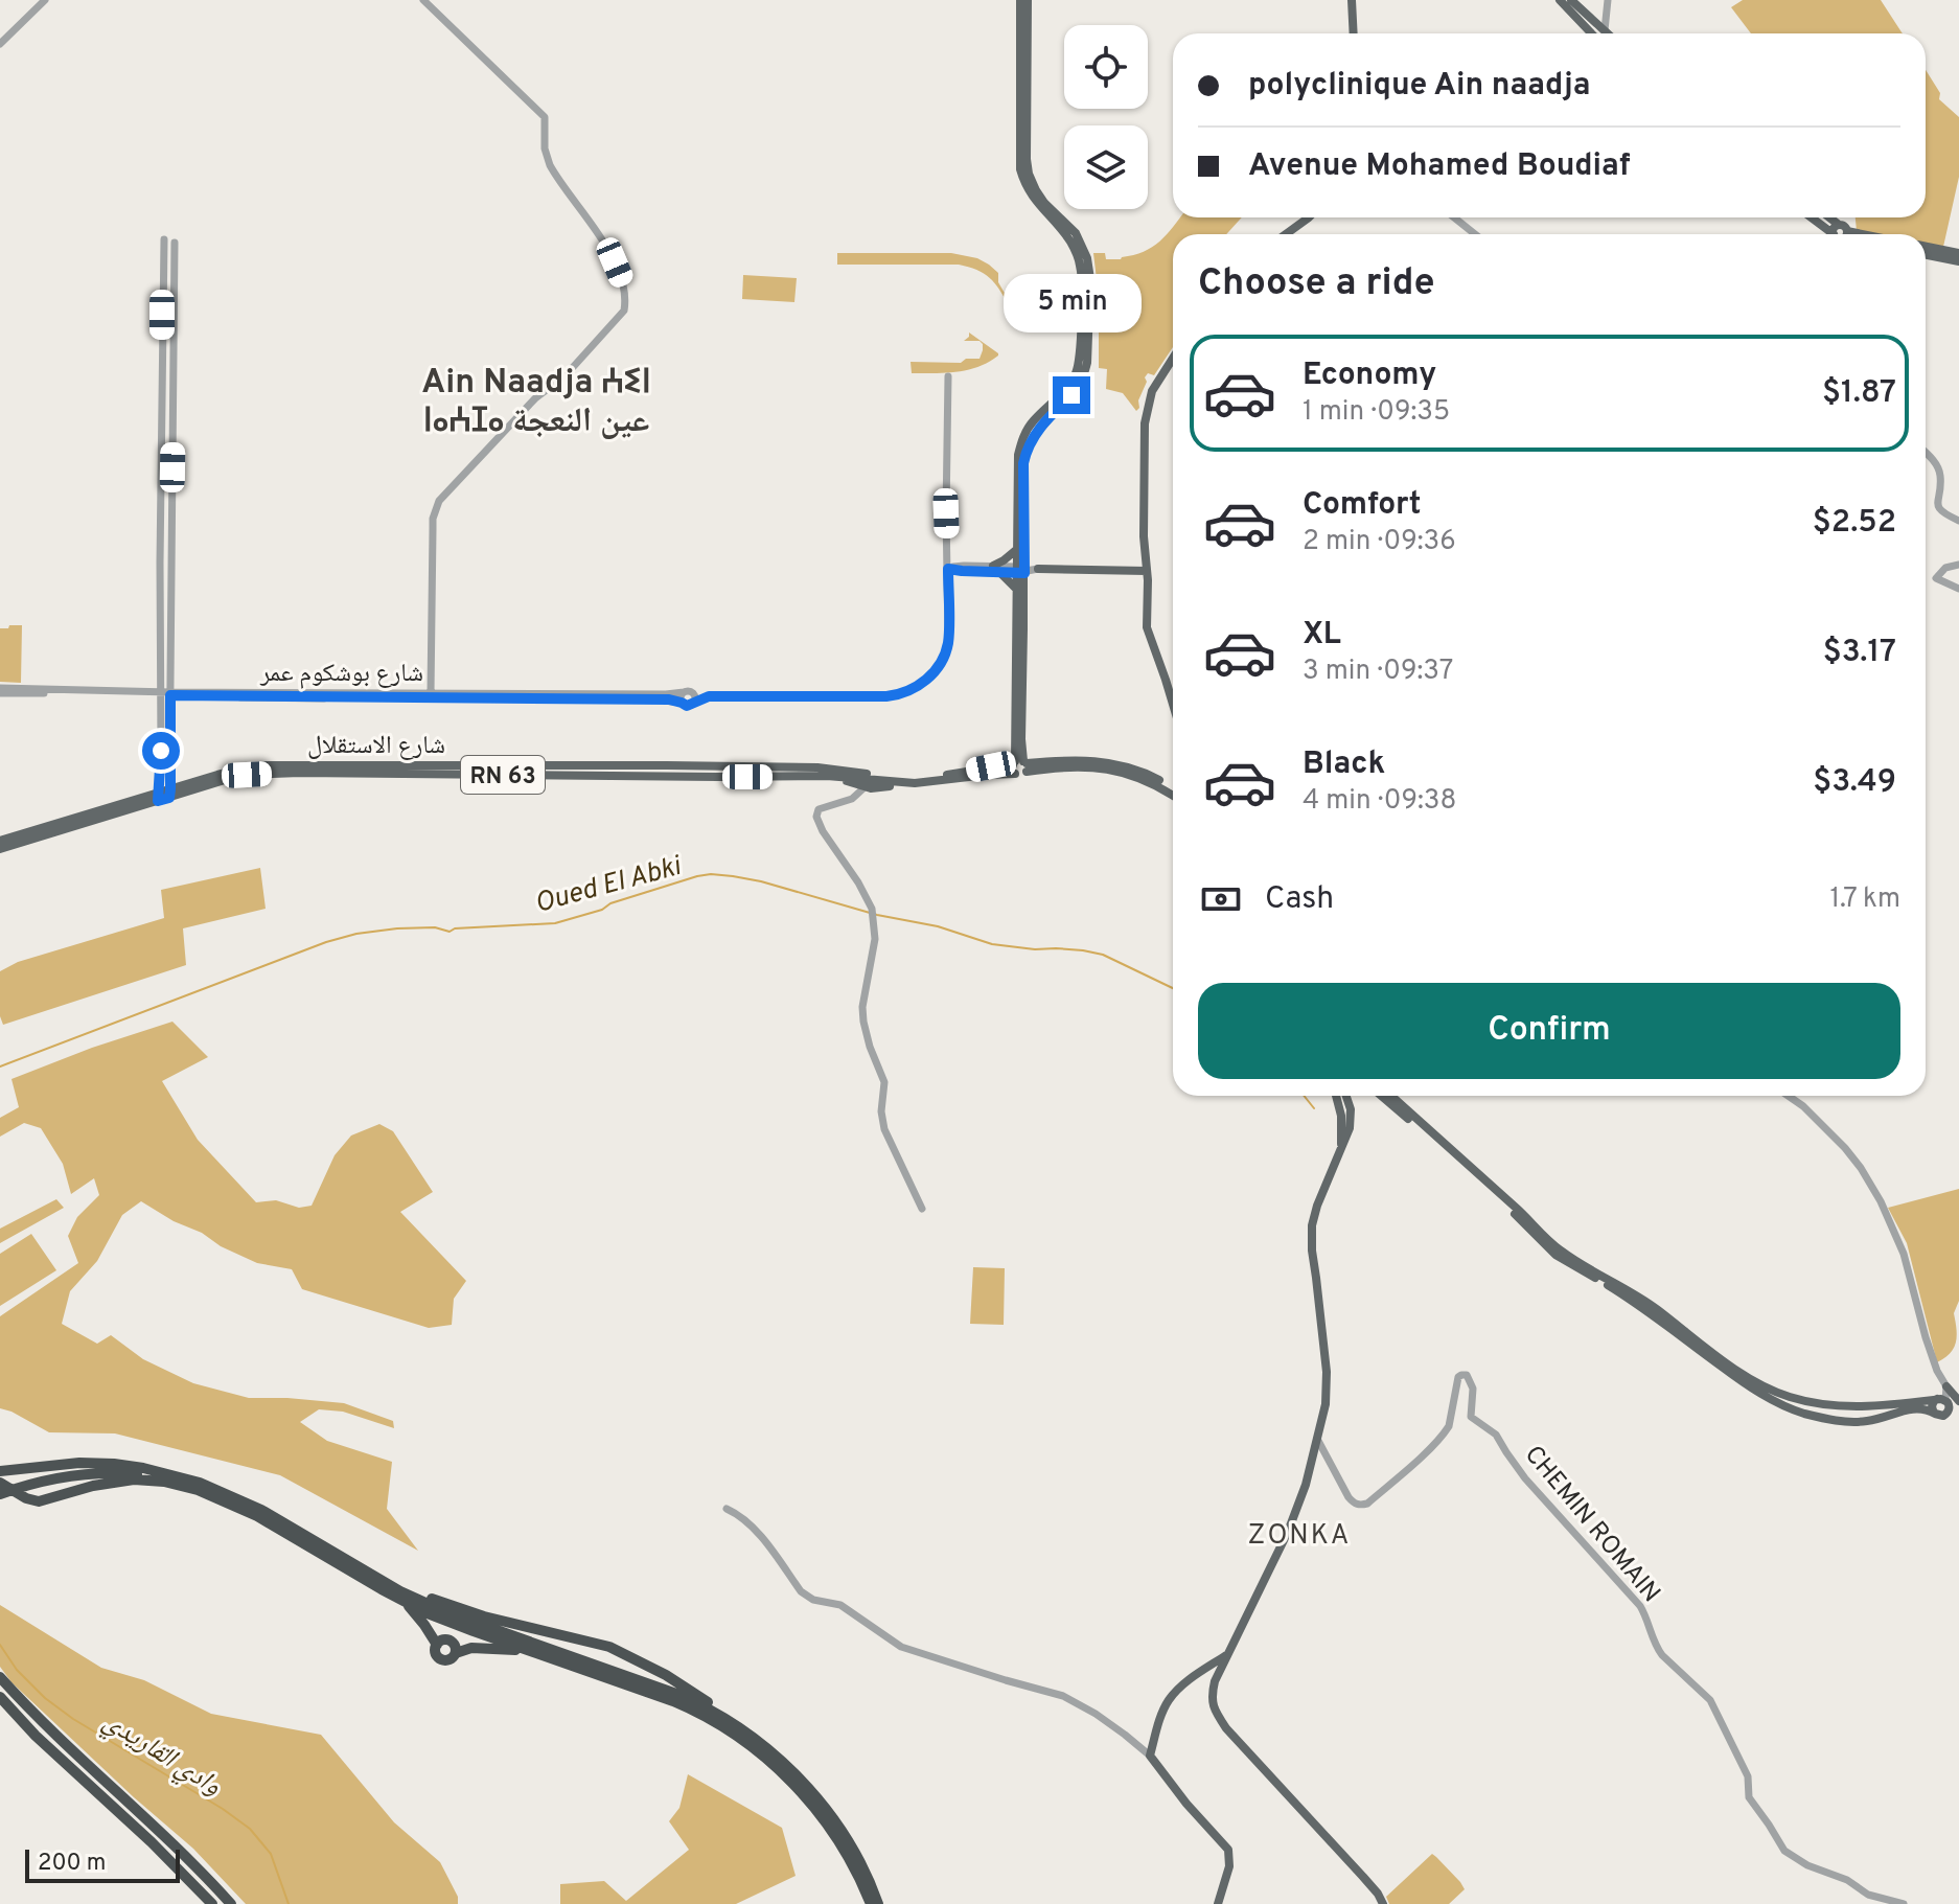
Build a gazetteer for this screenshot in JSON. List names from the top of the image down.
{
  "streets": {
    "main road": ["شارع الاستقلال", "RN 63"],
    "street": ["شارع بوشكوم عمر", "CHEMIN ROMAIN"]
  },
  "crossings": [
    ["شارع الاستقلال", "RN 63"]
  ],
  "districts": ["Ain Naadja ⵄⵉⵏ ⵏⴰⵄⵊⴰ عين النعجة", "ZONKA"],
  "water": ["Oued El Abki", "وادي القاريدي"],
  "scale_bar": "200 m",
  "page": {
    "banner": ["polyclinique Ain naadja", "Avenue Mohamed Boudiaf"],
    "heading": "Choose a ride",
    "bubble": "5 min",
    "list": [
      {
        "name": "Economy",
        "note": "1 min · 09:35",
        "value": "$1.87"
      },
      {
        "name": "Comfort",
        "note": "2 min · 09:36",
        "value": "$2.52"
      },
      {
        "name": "XL",
        "note": "3 min · 09:37",
        "value": "$3.17"
      },
      {
        "name": "Black",
        "note": "4 min · 09:38",
        "value": "$3.49"
      }
    ],
    "pay": ["Cash", "1.7 km"],
    "buttons": "Confirm",
    "scale": "200 m"
  }
}
